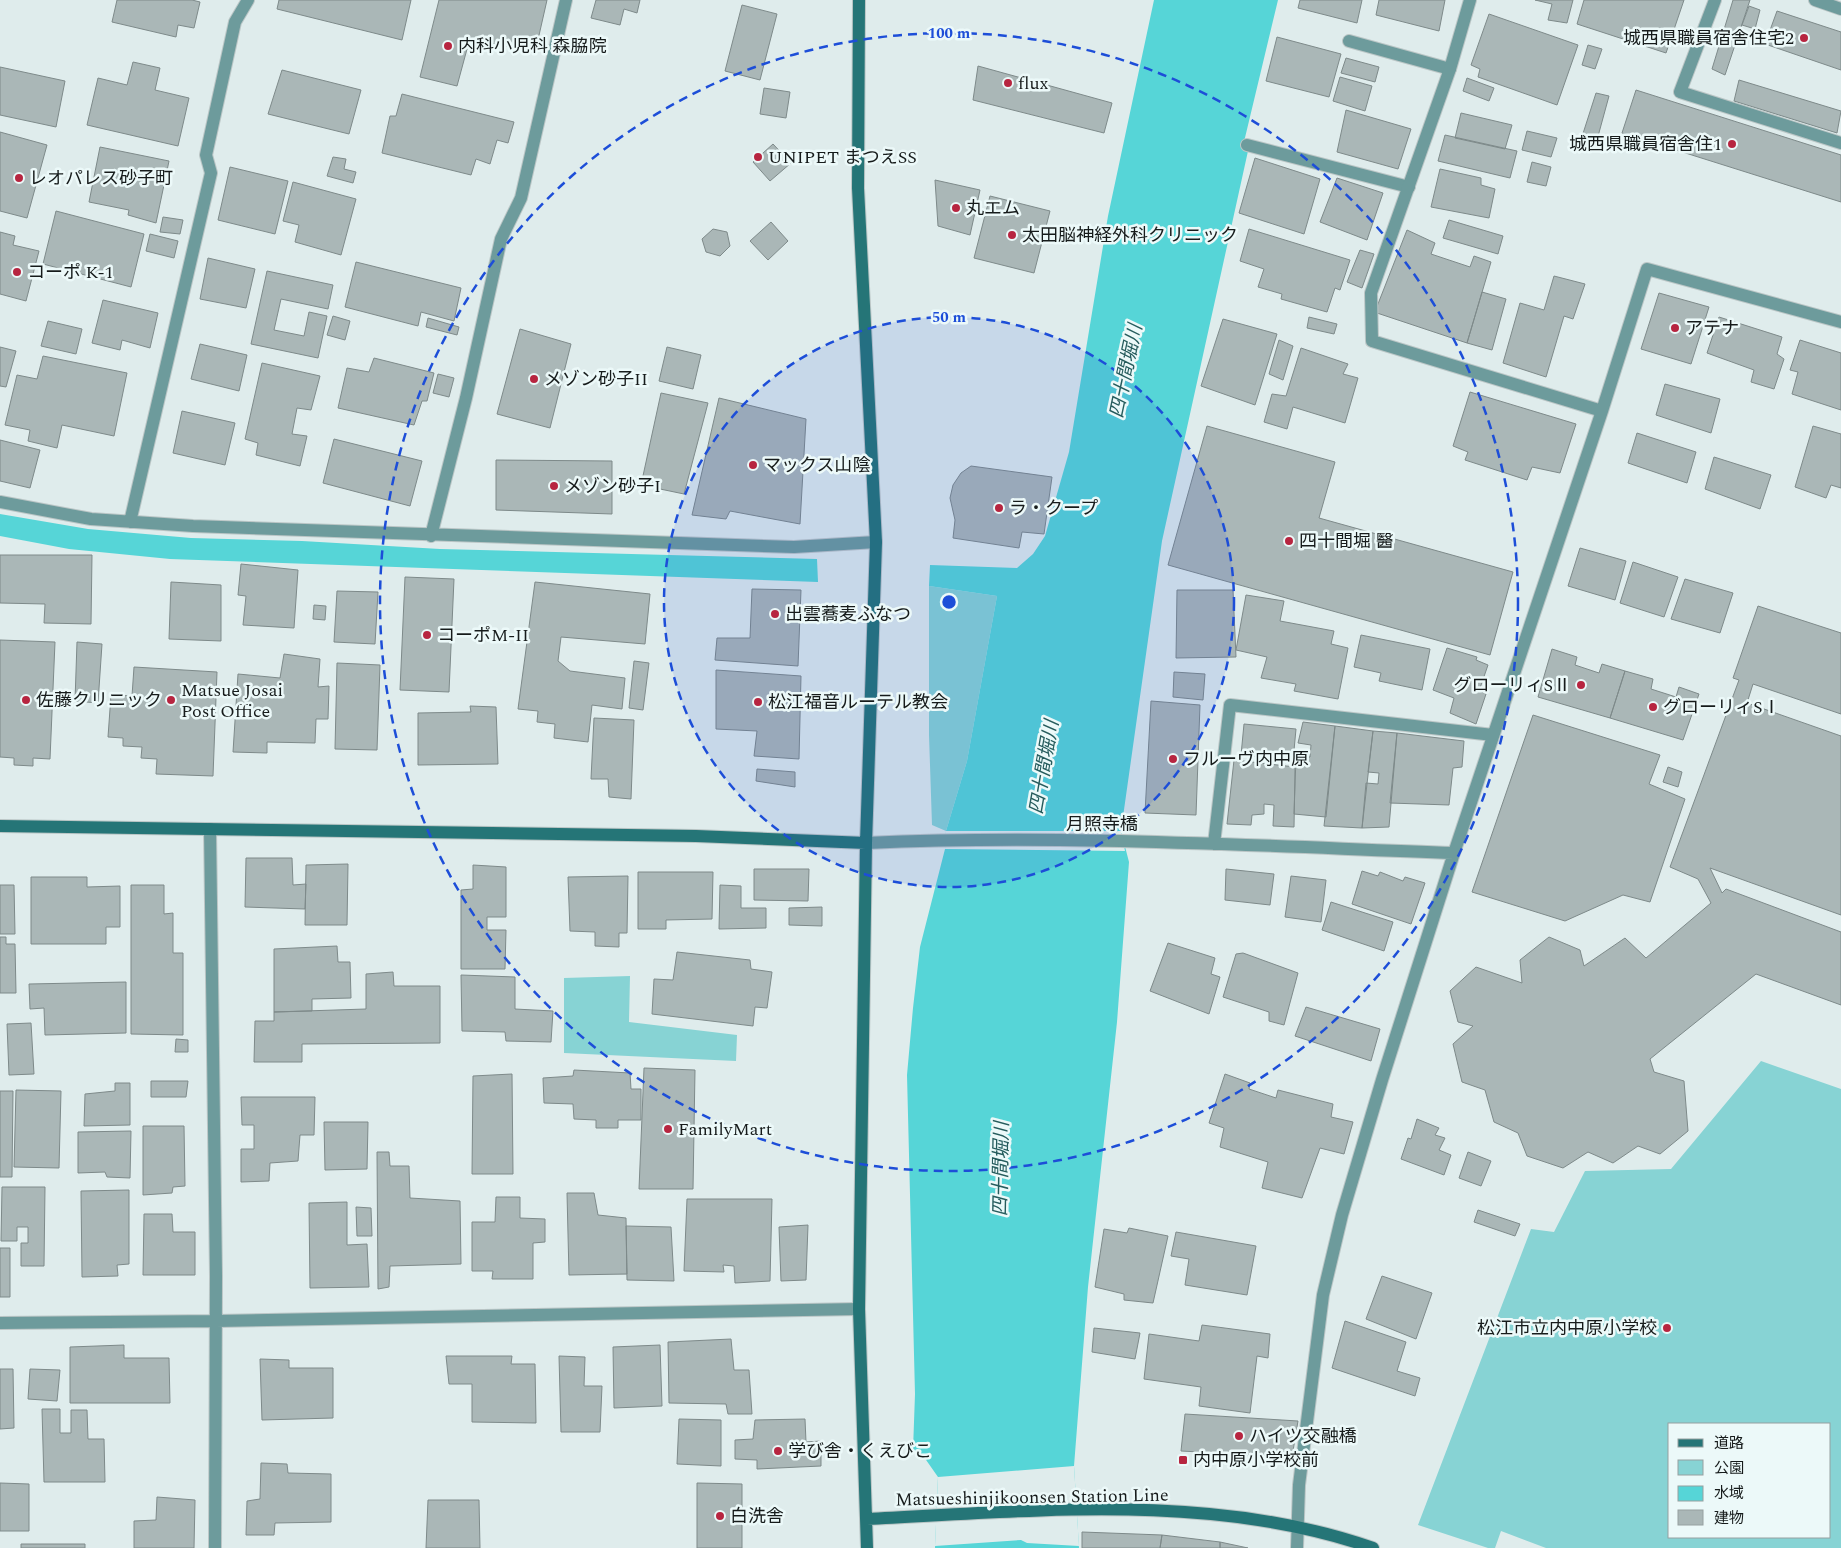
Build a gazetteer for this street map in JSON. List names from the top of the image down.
{
  "streets": {
    "street": ["月照寺橋", "Matsueshinjikoonsen Station Line"]
  },
  "water": ["四十間堀川"],
  "places": {
    "other": [
      "城西県職員宿舎住宅2",
      "内科小児科 森脇院",
      "flux",
      "城西県職員宿舎住1",
      "UNIPET まつえSS",
      "レオパレス砂子町",
      "丸エム",
      "太田脳神経外科クリニック",
      "コーポ K-1",
      "アテナ",
      "メゾン砂子II",
      "マックス山陰",
      "メゾン砂子I",
      "ラ・クープ",
      "四十間堀 醫",
      "出雲蕎麦ふなつ",
      "コーポM-II",
      "グローリィSⅡ",
      "佐藤クリニック",
      "Matsue Josai Post Office",
      "松江福音ルーテル教会",
      "グローリィSⅠ",
      "フルーヴ内中原",
      "FamilyMart",
      "松江市立内中原小学校",
      "ハイツ交融橋",
      "学び舎・くえびこ",
      "白洗舎"
    ],
    "transit": ["内中原小学校前"]
  },
  "legend": [
    "道路",
    "公園",
    "水域",
    "建物"
  ],
  "rings": ["100 m", "50 m"]
}
